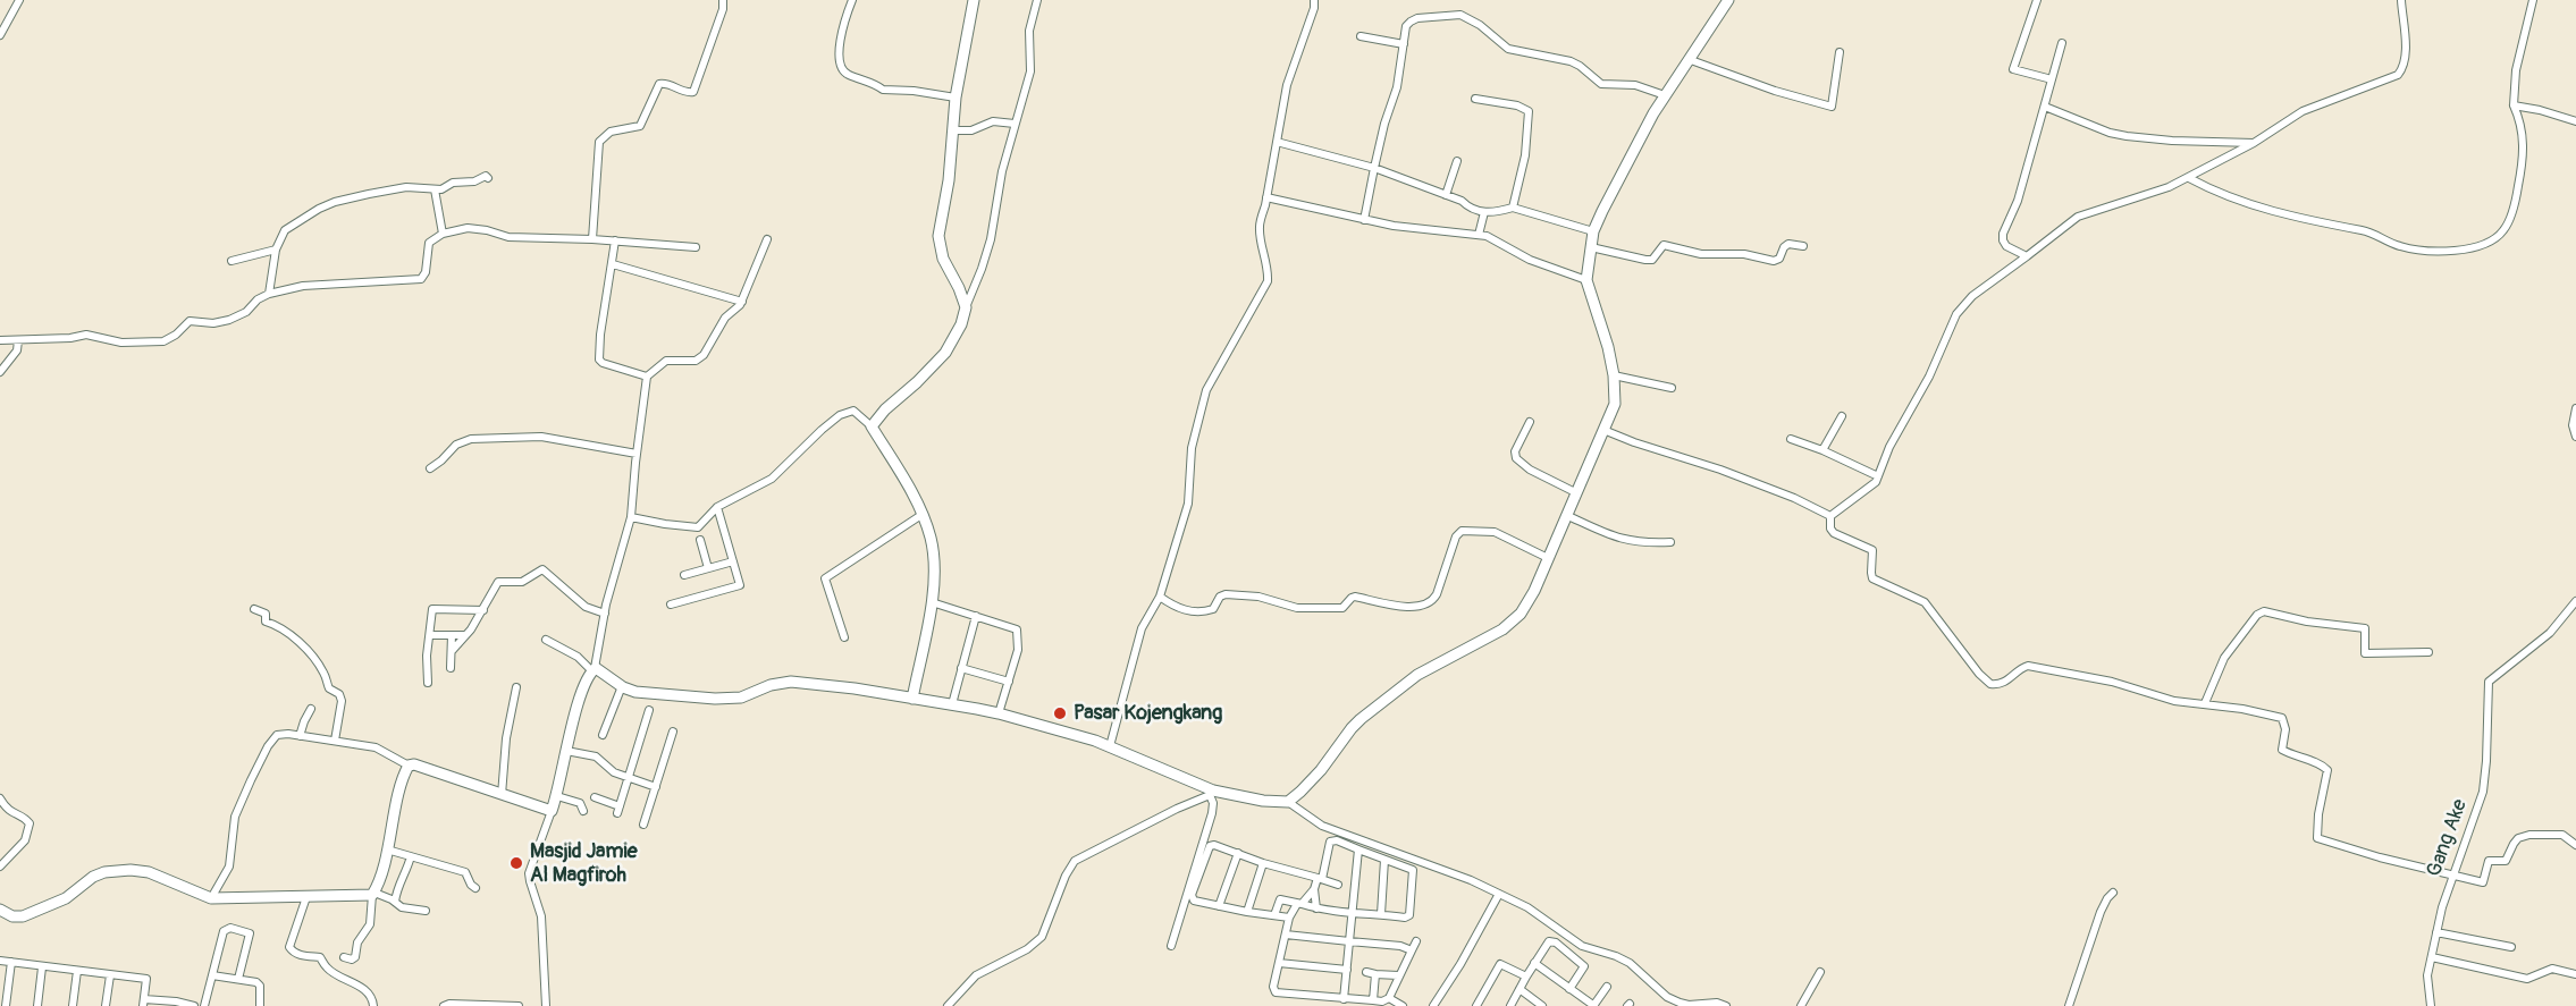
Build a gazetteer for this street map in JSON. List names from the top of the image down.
{
  "streets": {
    "street": ["Gang Ake"]
  },
  "places": ["Pasar Kojengkang", "Masjid Jamie Al Magfiroh"]
}
